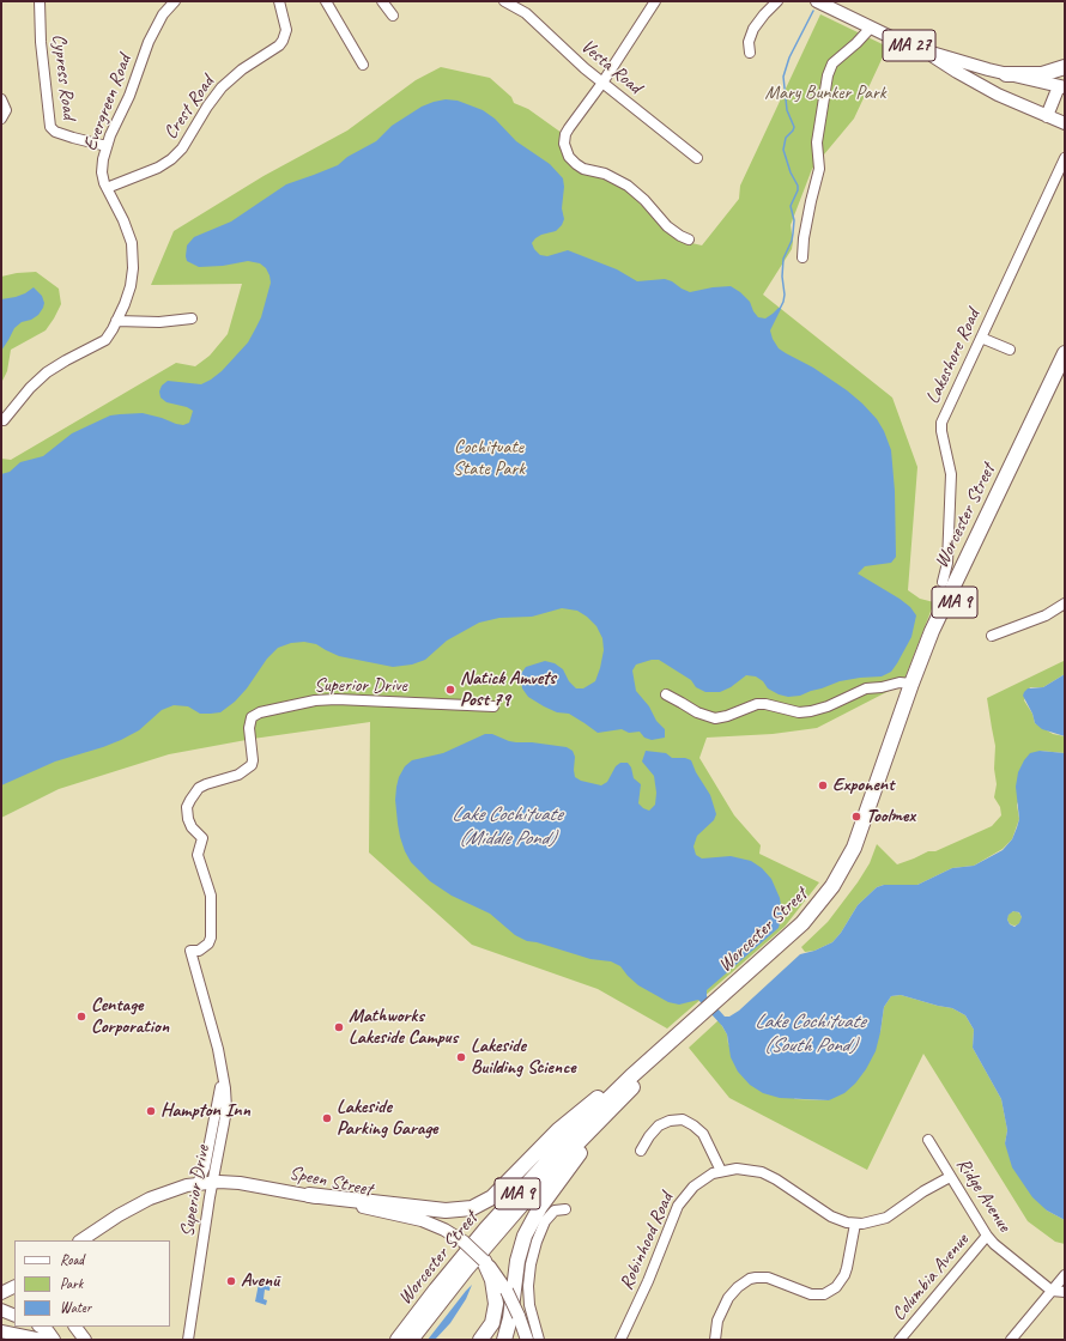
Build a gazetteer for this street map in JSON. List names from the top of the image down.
{
  "streets": {
    "highway": ["Worcester Street", "MA 9"],
    "main road": ["MA 27", "Speen Street"],
    "street": [
      "Vesta Road",
      "Cypress Road",
      "Evergreen Road",
      "Crest Road",
      "Lakeshore Road",
      "Superior Drive",
      "Ridge Avenue",
      "Robinhood Road",
      "Columbia Avenue"
    ]
  },
  "crossings": [
    ["Cypress Road", "Evergreen Road"],
    ["Evergreen Road", "Crest Road"],
    ["Superior Drive", "Speen Street"],
    ["Ridge Avenue", "Robinhood Road"],
    ["Ridge Avenue", "Columbia Avenue"]
  ],
  "water": ["Lake Cochituate (Middle Pond)", "Lake Cochituate (South Pond)"],
  "parks": ["Mary Bunker Park", "Cochituate State Park"],
  "places": [
    "Natick Amvets Post 79",
    "Exponent",
    "Toolmex",
    "Centage Corporation",
    "Mathworks Lakeside Campus",
    "Lakeside Building Science",
    "Hampton Inn",
    "Lakeside Parking Garage",
    "Avenū"
  ],
  "legend": ["Road", "Park", "Water"]
}
